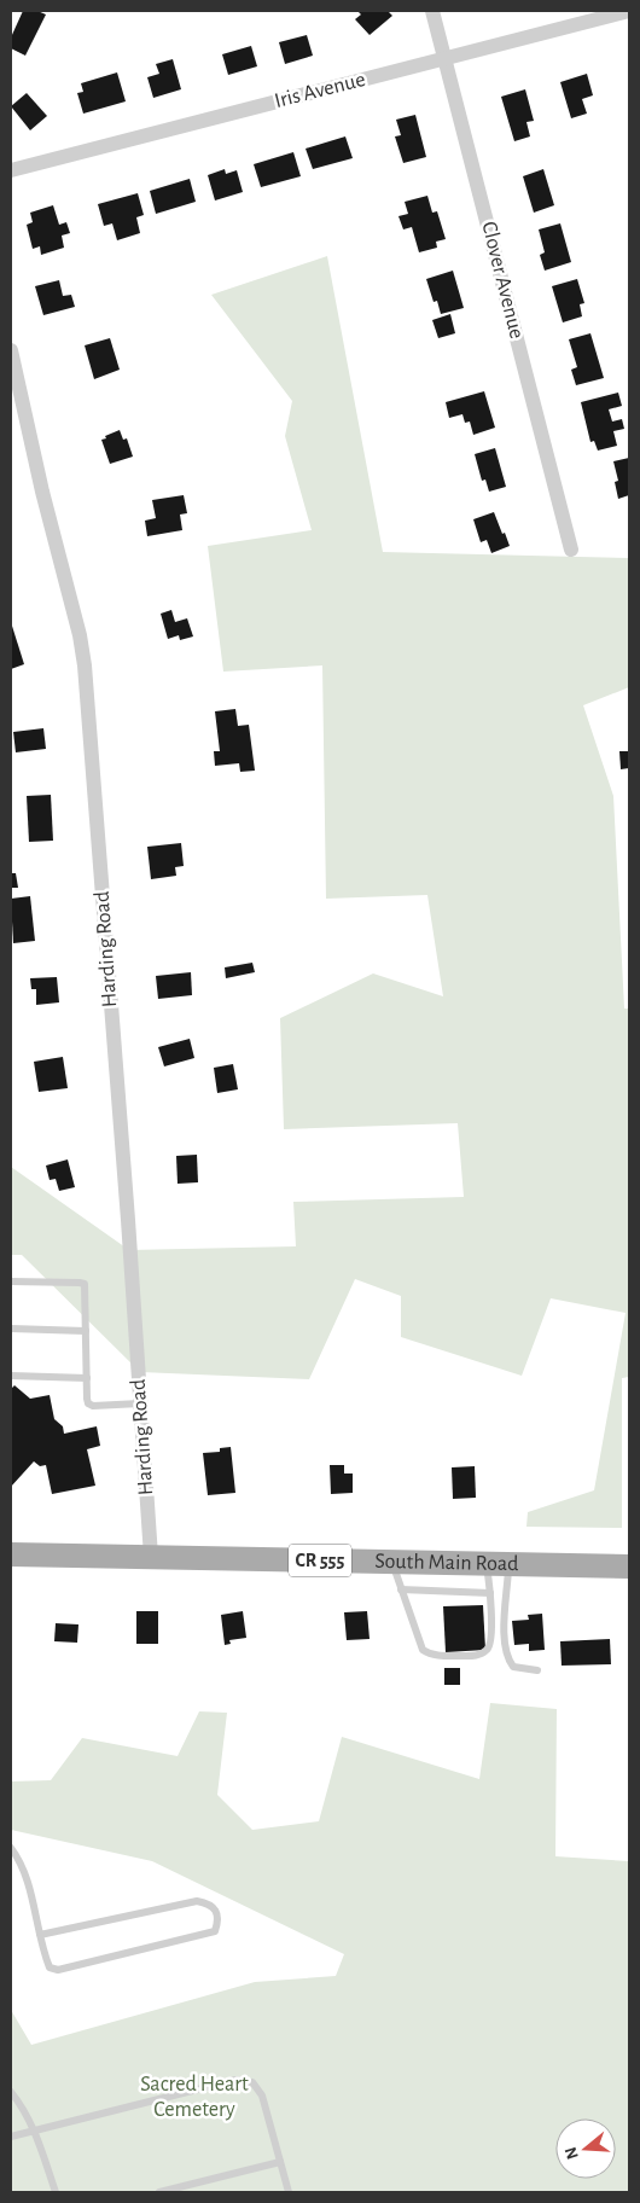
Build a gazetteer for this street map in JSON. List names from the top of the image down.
{
  "streets": {
    "main road": ["CR 555", "South Main Road"],
    "street": ["Iris Avenue", "Clover Avenue", "Harding Road"]
  },
  "crossings": [
    ["Iris Avenue", "Clover Avenue"],
    ["Harding Road", "South Main Road"]
  ],
  "parks": ["Sacred Heart Cemetery"],
  "north": "left"
}
